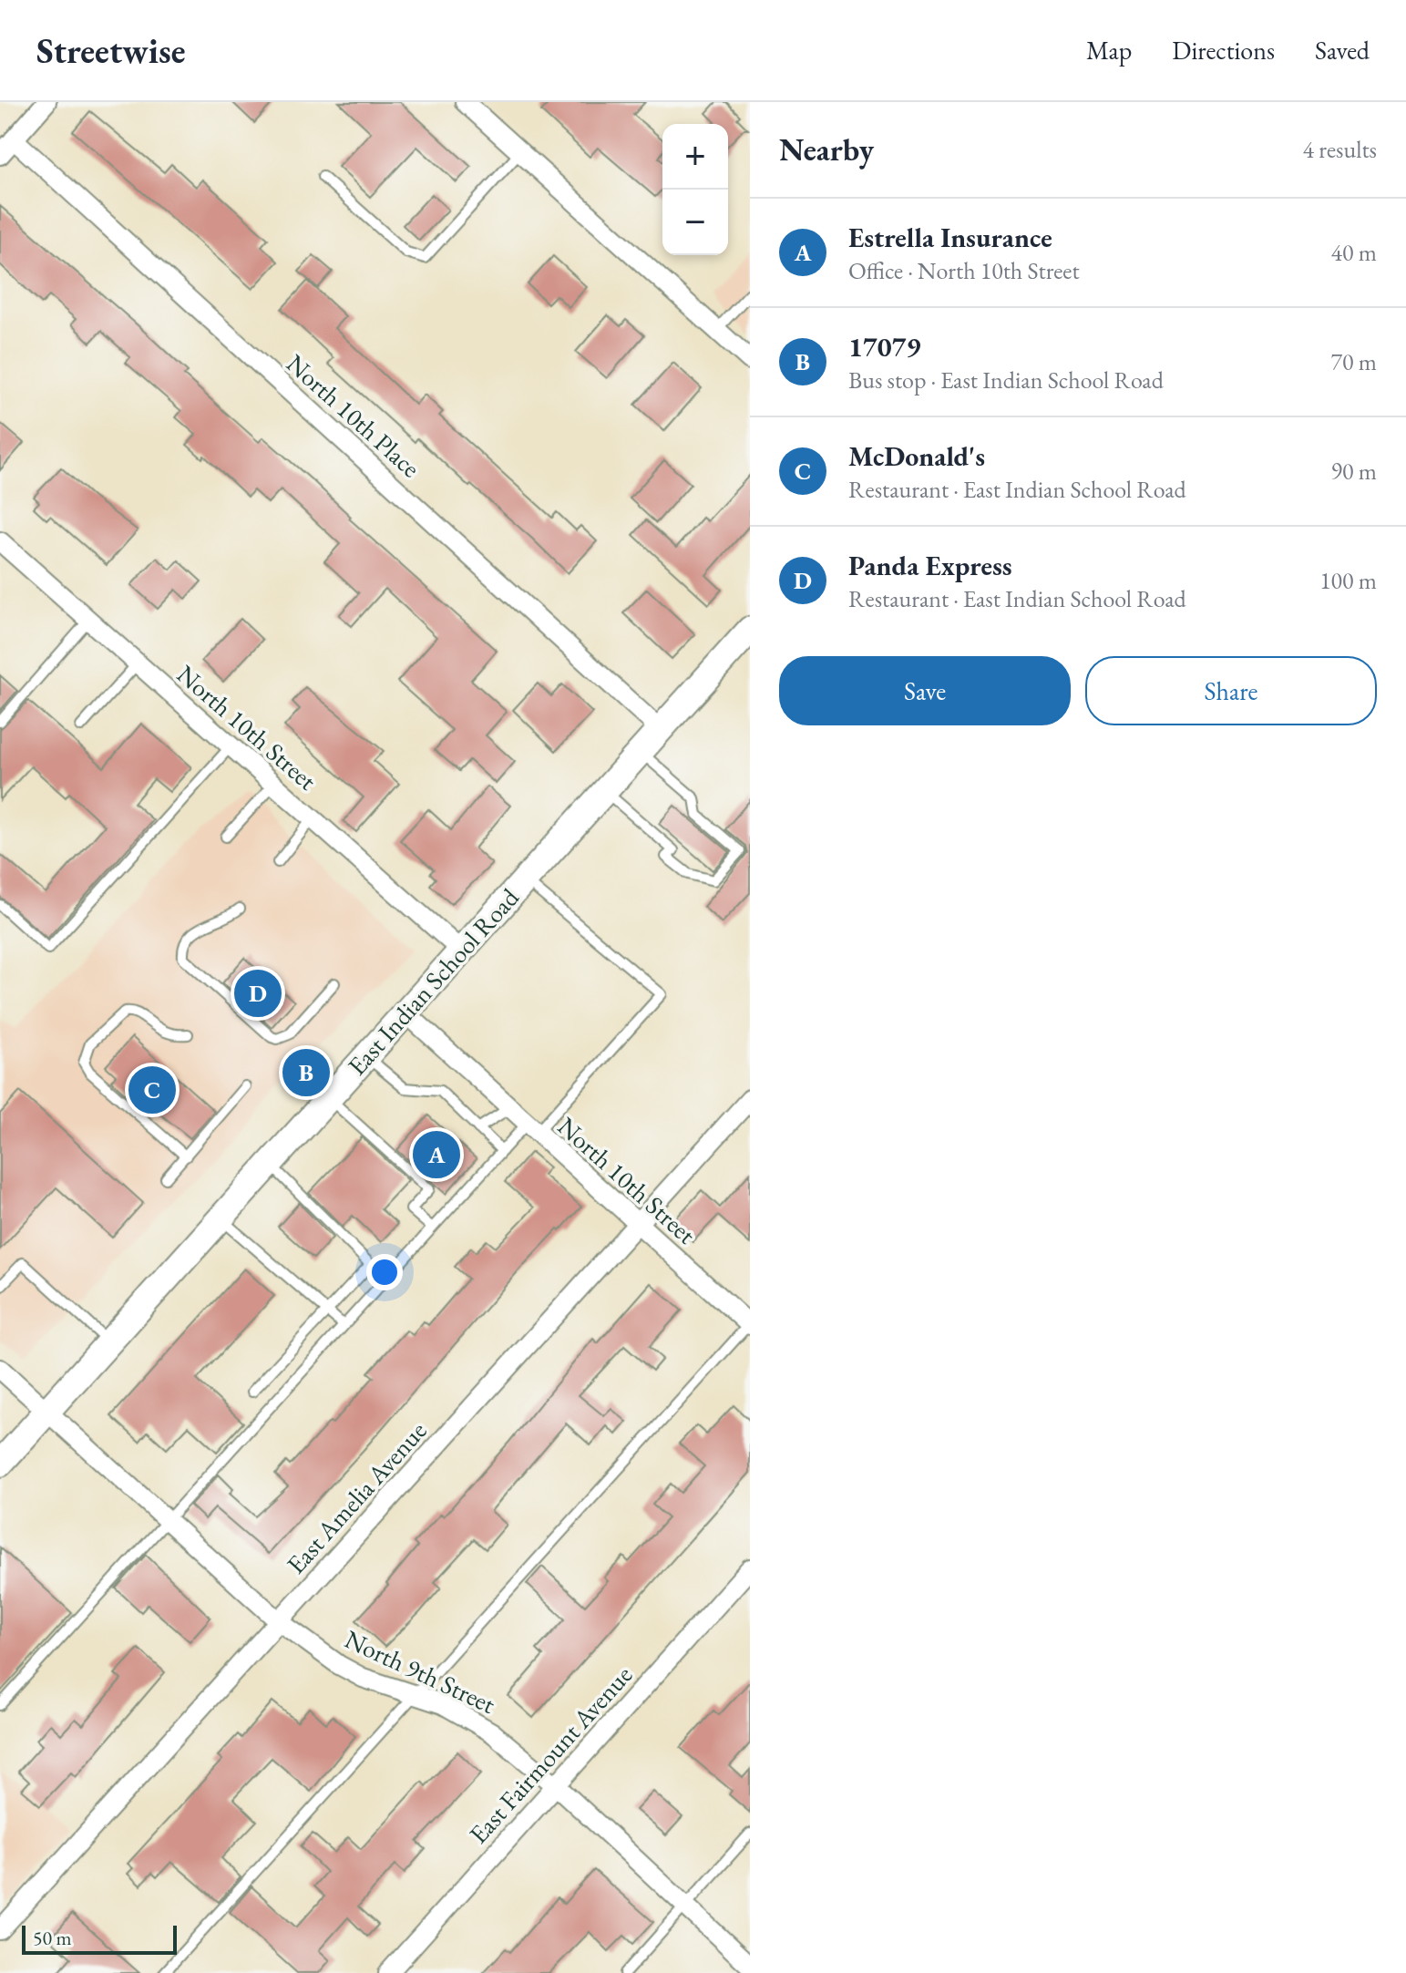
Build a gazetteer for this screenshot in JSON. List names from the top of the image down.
{
  "streets": {
    "main road": ["East Indian School Road"],
    "street": [
      "North 10th Place",
      "North 10th Street",
      "East Amelia Avenue",
      "North 9th Street",
      "East Fairmount Avenue"
    ]
  },
  "crossings": [
    ["North 10th Place", "East Indian School Road"],
    ["North 10th Street", "East Indian School Road"],
    ["North 10th Street", "East Amelia Avenue"],
    ["East Indian School Road", "North 9th Street"],
    ["East Amelia Avenue", "North 9th Street"],
    ["North 9th Street", "East Fairmount Avenue"]
  ],
  "scale_bar": "50 m",
  "page": {
    "header": "Streetwise",
    "nav": ["Map", "Directions", "Saved"],
    "heading": ["Nearby", "4 results"],
    "map_buttons": ["+", "−"],
    "list": [
      {
        "mark": "A",
        "name": "Estrella Insurance",
        "note": "Office · North 10th Street",
        "value": "40 m"
      },
      {
        "mark": "B",
        "name": "17079",
        "note": "Bus stop · East Indian School Road",
        "value": "70 m"
      },
      {
        "mark": "C",
        "name": "McDonald's",
        "note": "Restaurant · East Indian School Road",
        "value": "90 m"
      },
      {
        "mark": "D",
        "name": "Panda Express",
        "note": "Restaurant · East Indian School Road",
        "value": "100 m"
      }
    ],
    "buttons": ["Save", "Share"],
    "pins": [
      "D",
      "B",
      "C",
      "A"
    ],
    "scale": "50 m"
  }
}
